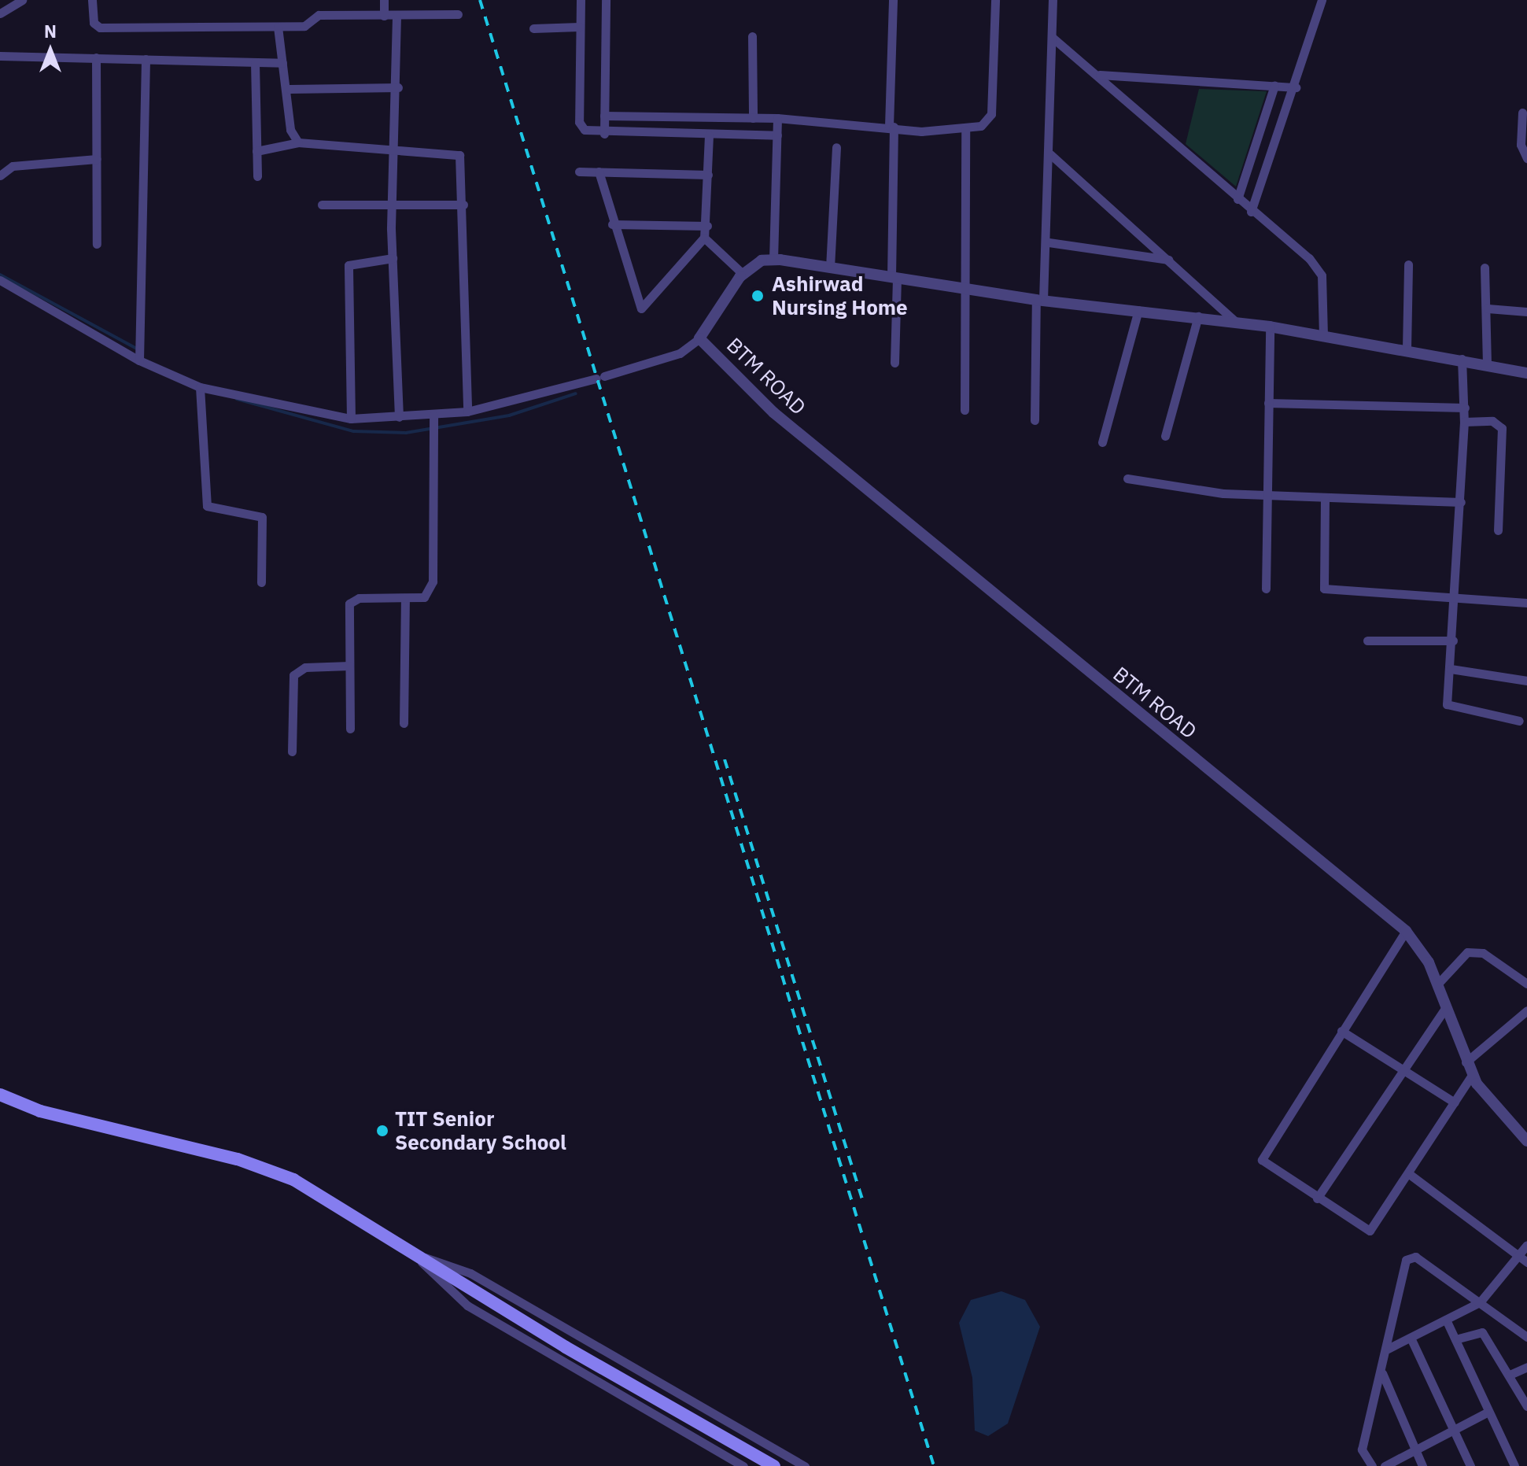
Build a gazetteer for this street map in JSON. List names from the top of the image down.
{
  "streets": {
    "street": ["BTM ROAD"]
  },
  "places": ["Ashirwad Nursing Home", "TIT Senior Secondary School"],
  "north": "top"
}
